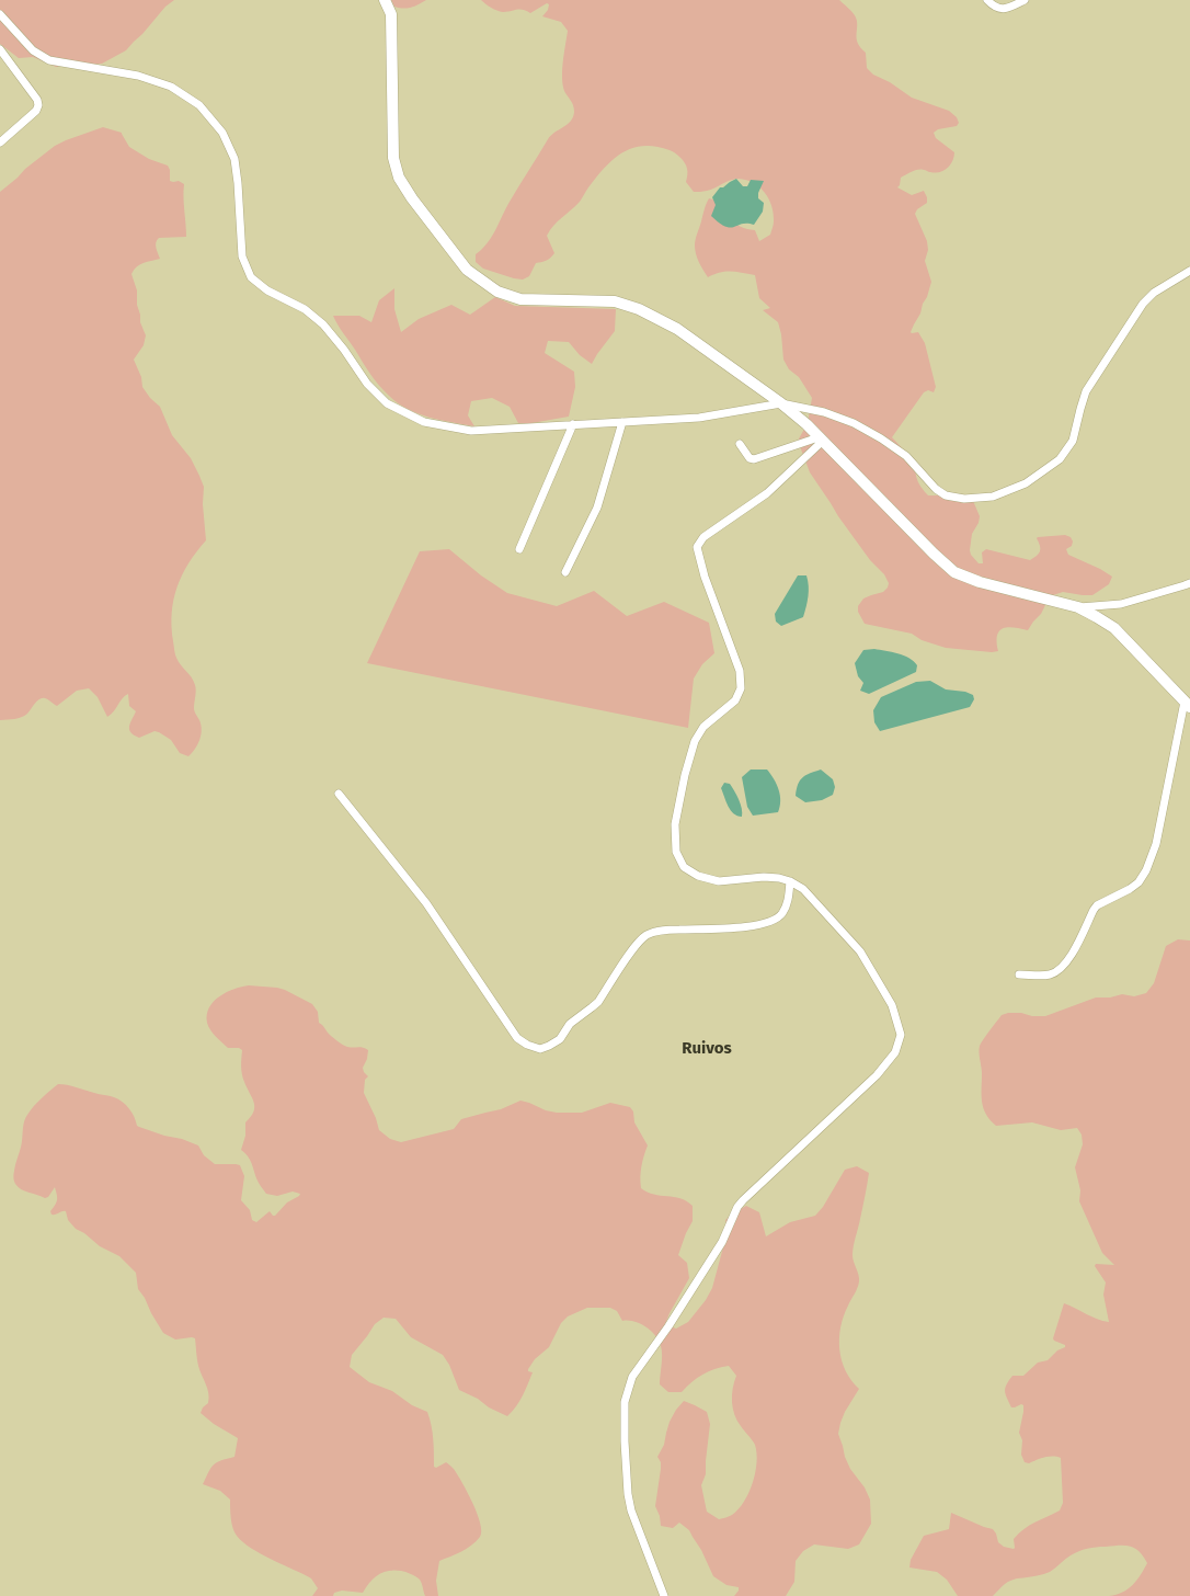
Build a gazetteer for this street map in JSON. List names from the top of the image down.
{
  "districts": ["Ruivos"]
}
